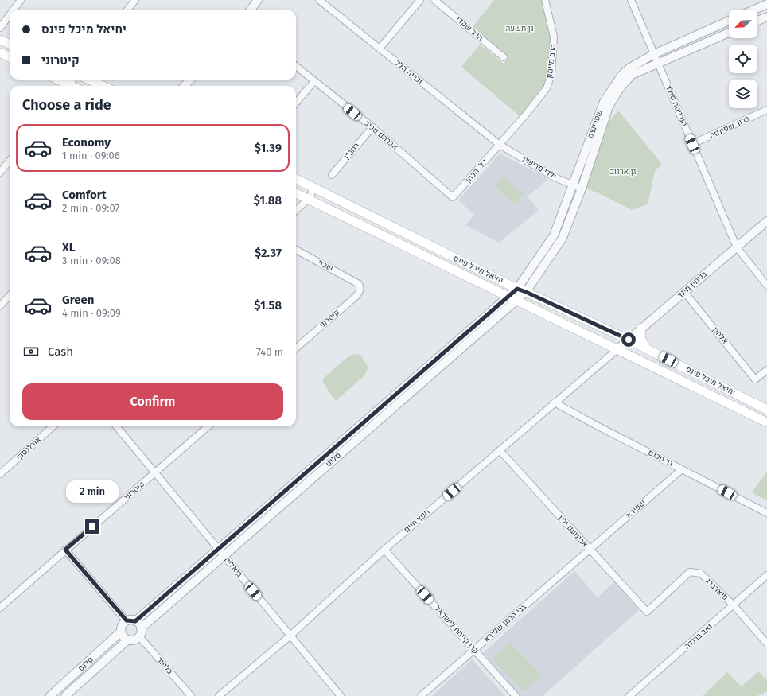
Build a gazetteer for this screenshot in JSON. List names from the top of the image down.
{
  "streets": {
    "main road": ["יחיאל מיכל פינס"],
    "street": [
      "הרב שקדי",
      "הרב מיימון",
      "זכריה הלל",
      "הנרייטה סולד",
      "שפרינצק",
      "ברוך שפינוזה",
      "אברהם טביב",
      "רמב\"ן",
      "ילדי מרישין",
      "י.ל. הכהן",
      "שבזי",
      "בנימין מינץ",
      "קיטרוני",
      "אלחנן",
      "אורלנסקי",
      "גד מכנס",
      "סלנט",
      "שפירא",
      "חפץ חיים",
      "אבינועם ילין",
      "ביאליק",
      "פיארברג",
      "צבי הרמן שפירא",
      "קרן קיימת לישראל",
      "זאב ברנדה",
      "בלפור"
    ]
  },
  "crossings": [
    ["הרב מיימון", "זכריה הלל"],
    ["הרב מיימון", "ילדי מרישין"],
    ["הרב מיימון", "י.ל. הכהן"],
    ["זכריה הלל", "ילדי מרישין"],
    ["זכריה הלל", "י.ל. הכהן"],
    ["הנרייטה סולד", "שפרינצק"],
    ["הנרייטה סולד", "ברוך שפינוזה"],
    ["הנרייטה סולד", "בנימין מינץ"],
    ["שפרינצק", "ילדי מרישין"],
    ["שפרינצק", "יחיאל מיכל פינס"],
    ["שפרינצק", "סלנט"],
    ["אברהם טביב", "רמב\"ן"],
    ["אברהם טביב", "י.ל. הכהן"],
    ["ילדי מרישין", "י.ל. הכהן"],
    ["שבזי", "קיטרוני"],
    ["יחיאל מיכל פינס", "בנימין מינץ"],
    ["יחיאל מיכל פינס", "סלנט"],
    ["יחיאל מיכל פינס", "חפץ חיים"],
    ["בנימין מינץ", "אלחנן"],
    ["בנימין מינץ", "חפץ חיים"],
    ["קיטרוני", "ביאליק"],
    ["גד מכנס", "שפירא"],
    ["גד מכנס", "חפץ חיים"],
    ["סלנט", "ביאליק"],
    ["סלנט", "בלפור"],
    ["שפירא", "אבינועם ילין"],
    ["שפירא", "צבי הרמן שפירא"],
    ["חפץ חיים", "אבינועם ילין"],
    ["חפץ חיים", "ביאליק"],
    ["חפץ חיים", "קרן קיימת לישראל"],
    ["אבינועם ילין", "פיארברג"],
    ["אבינועם ילין", "צבי הרמן שפירא"],
    ["פיארברג", "זאב ברנדה"],
    ["צבי הרמן שפירא", "קרן קיימת לישראל"]
  ],
  "parks": ["גן תשעה", "גן ארגוב"],
  "north": "bottom left",
  "page": {
    "banner": ["יחיאל מיכל פינס", "קיטרוני"],
    "heading": "Choose a ride",
    "list": [
      {
        "name": "Economy",
        "note": "1 min · 09:06",
        "value": "$1.39"
      },
      {
        "name": "Comfort",
        "note": "2 min · 09:07",
        "value": "$1.88"
      },
      {
        "name": "XL",
        "note": "3 min · 09:08",
        "value": "$2.37"
      },
      {
        "name": "Green",
        "note": "4 min · 09:09",
        "value": "$1.58"
      }
    ],
    "pay": ["Cash", "740 m"],
    "buttons": "Confirm",
    "bubble": "2 min"
  }
}
